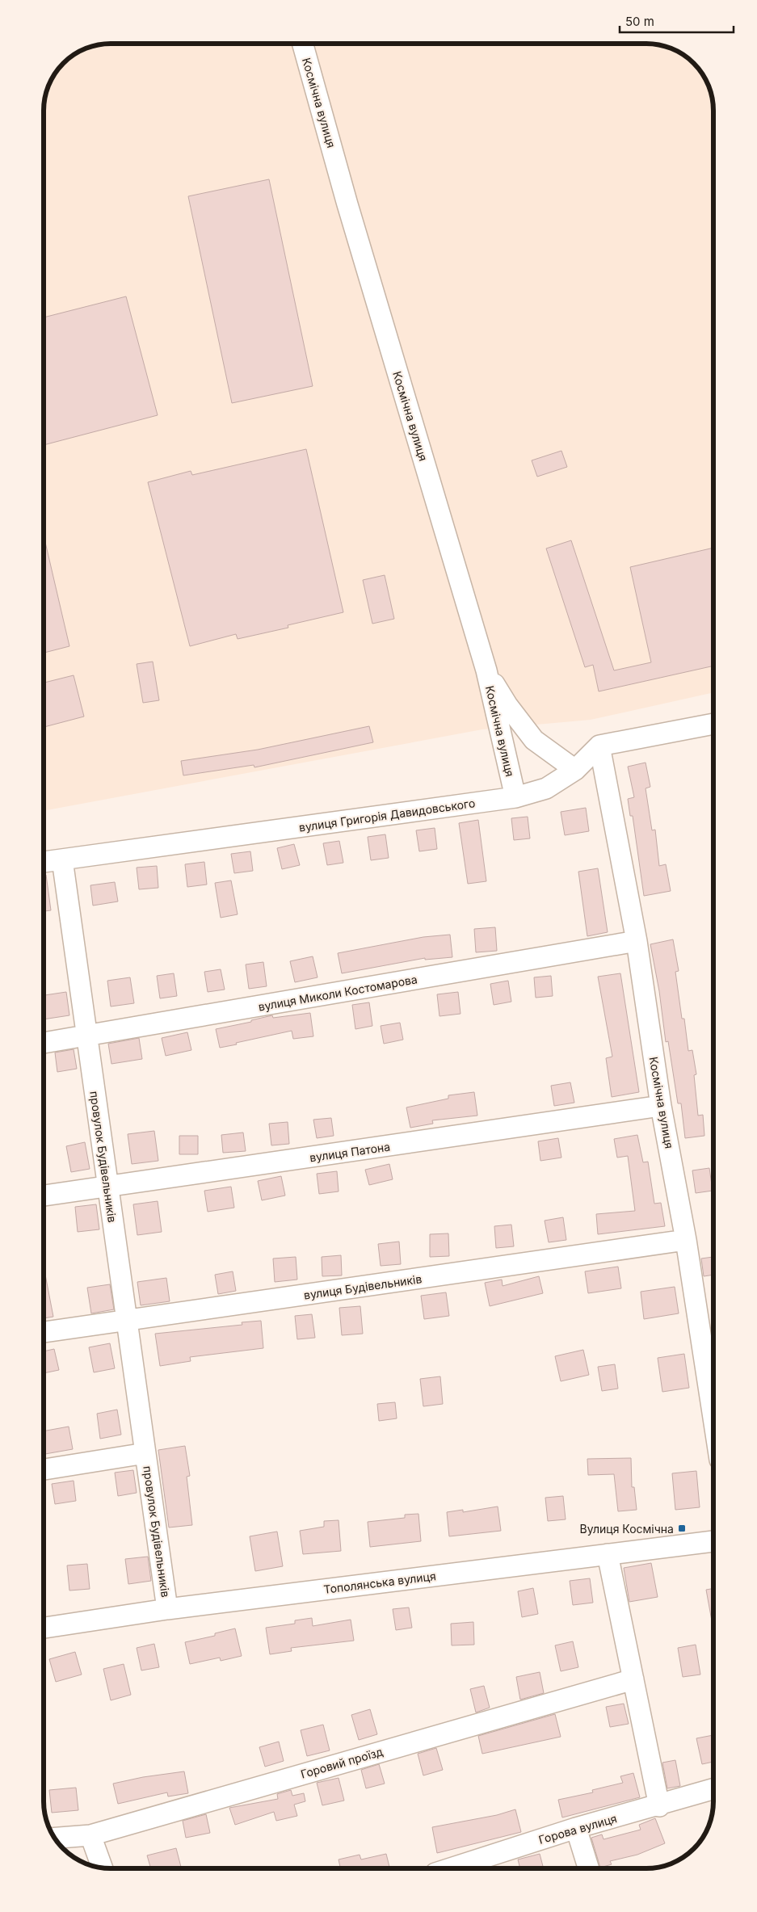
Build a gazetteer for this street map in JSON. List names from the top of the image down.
{
  "streets": {
    "street": [
      "Космічна вулиця",
      "вулиця Григорія Давидовського",
      "вулиця Миколи Костомарова",
      "вулиця Патона",
      "провулок Будівельників",
      "вулиця Будівельників",
      "Тополянська вулиця",
      "Горовий проїзд",
      "Горова вулиця"
    ]
  },
  "crossings": [
    ["Космічна вулиця", "вулиця Григорія Давидовського"],
    ["Космічна вулиця", "вулиця Миколи Костомарова"],
    ["Космічна вулиця", "вулиця Патона"],
    ["Космічна вулиця", "вулиця Будівельників"],
    ["вулиця Григорія Давидовського", "провулок Будівельників"],
    ["вулиця Миколи Костомарова", "провулок Будівельників"],
    ["вулиця Патона", "провулок Будівельників"],
    ["провулок Будівельників", "вулиця Будівельників"],
    ["провулок Будівельників", "Тополянська вулиця"]
  ],
  "places": {
    "transit": ["Вулиця Космічна"]
  },
  "scale_bar": "50 m"
}
